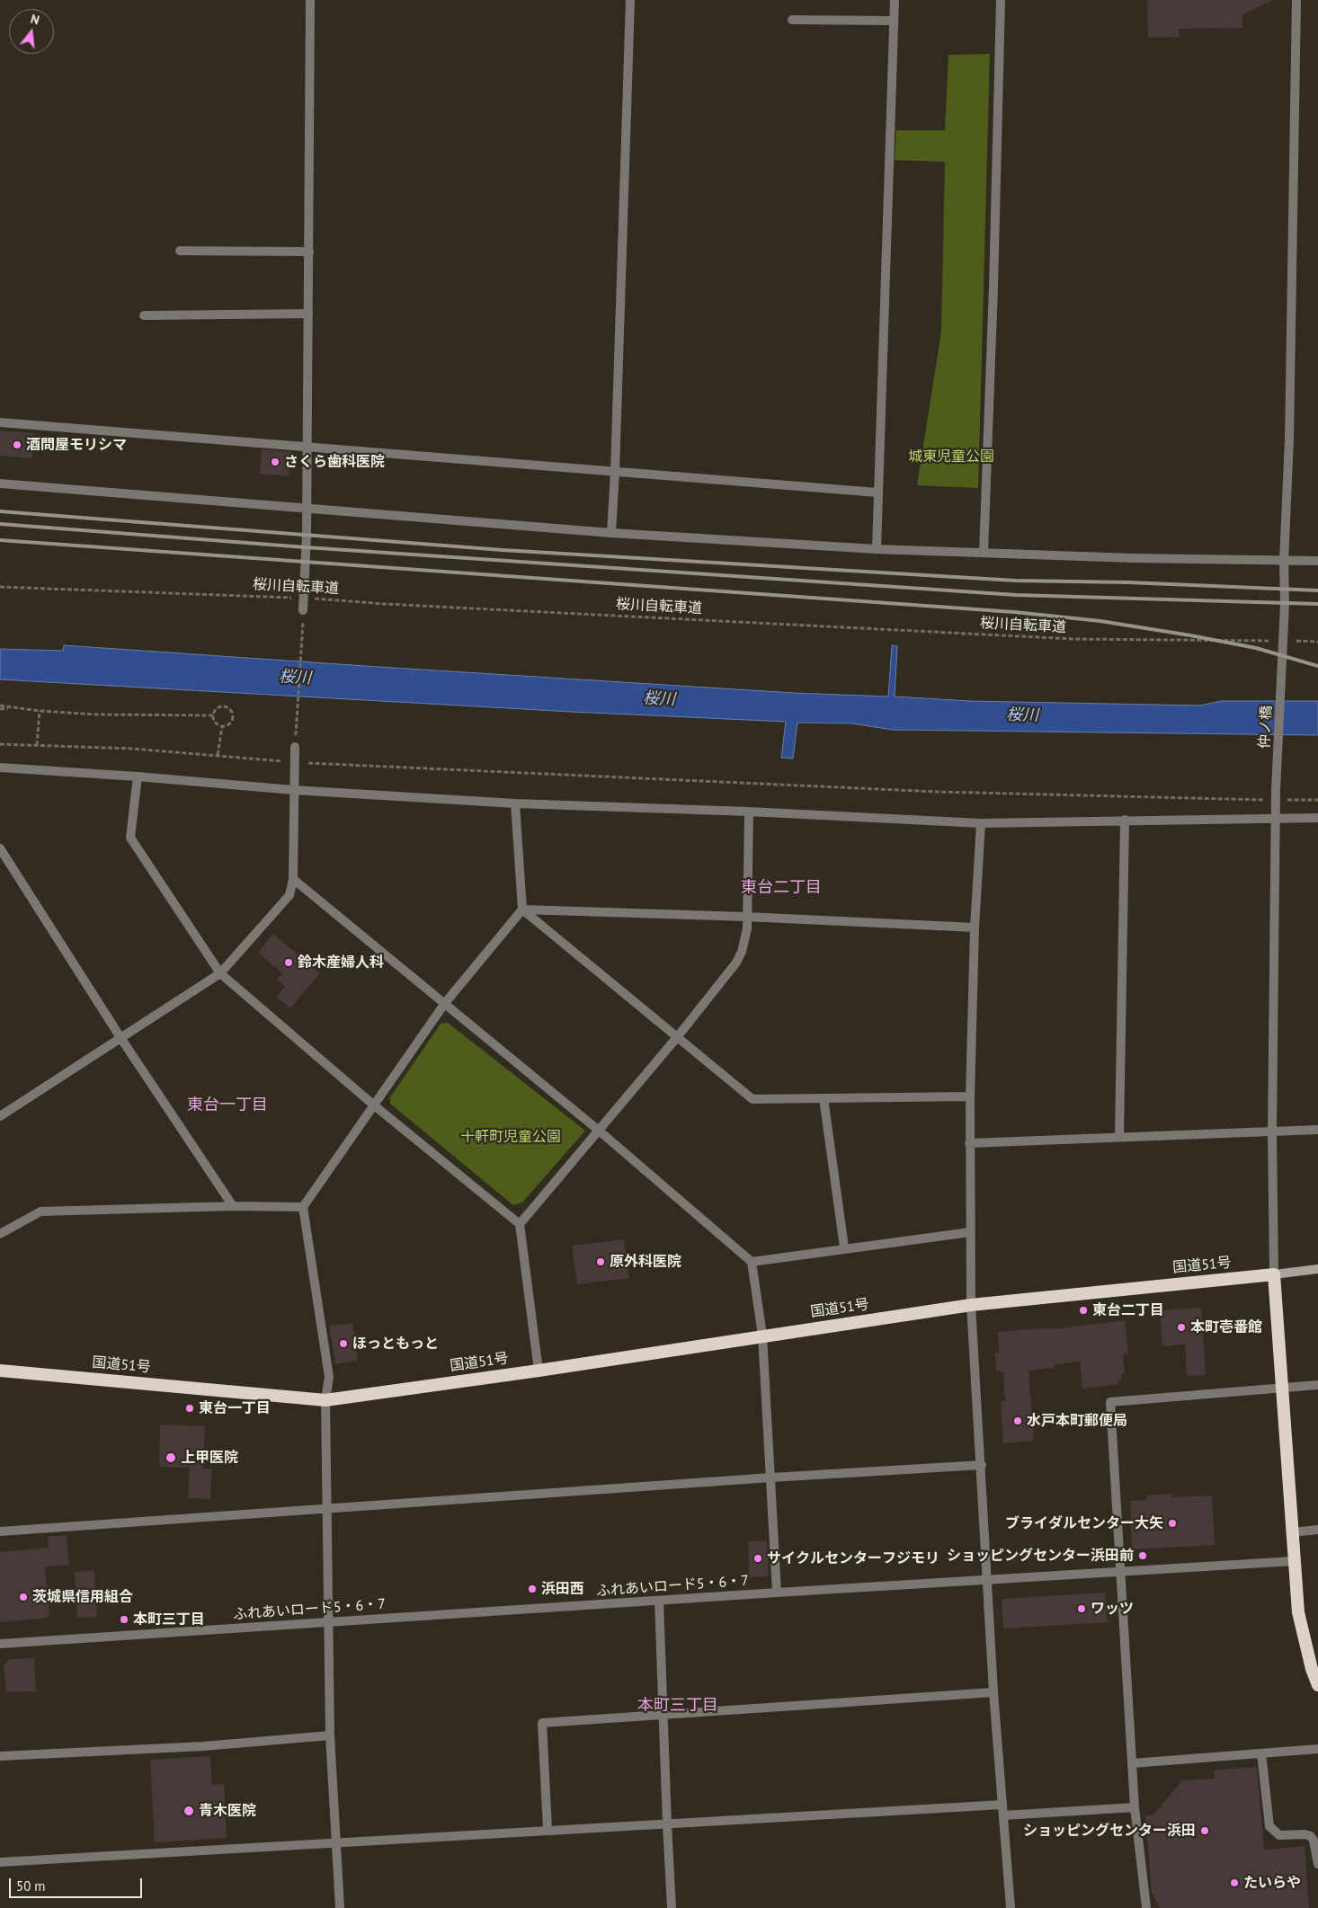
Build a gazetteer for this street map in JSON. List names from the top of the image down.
{
  "streets": {
    "highway": ["国道51号"],
    "street": ["仲ノ橋", "ふれあいロード5・6・7"],
    "path": ["桜川自転車道"]
  },
  "crossings": [
    ["桜川自転車道", "仲ノ橋"],
    ["仲ノ橋", "国道51号"]
  ],
  "districts": ["東台二丁目", "東台一丁目", "本町三丁目"],
  "water": ["桜川"],
  "parks": ["城東児童公園", "十軒町児童公園"],
  "places": [
    "酒問屋モリシマ",
    "さくら歯科医院",
    "鈴木産婦人科",
    "原外科医院",
    "東台二丁目",
    "本町壱番館",
    "ほっともっと",
    "東台一丁目",
    "水戸本町郵便局",
    "上甲医院",
    "ブライダルセンター大矢",
    "ショッピングセンター浜田前",
    "サイクルセンターフジモリ",
    "浜田西",
    "茨城県信用組合",
    "ワッツ",
    "本町三丁目",
    "青木医院",
    "ショッピングセンター浜田",
    "たいらや"
  ],
  "scale_bar": "50 m",
  "north": "top"
}
